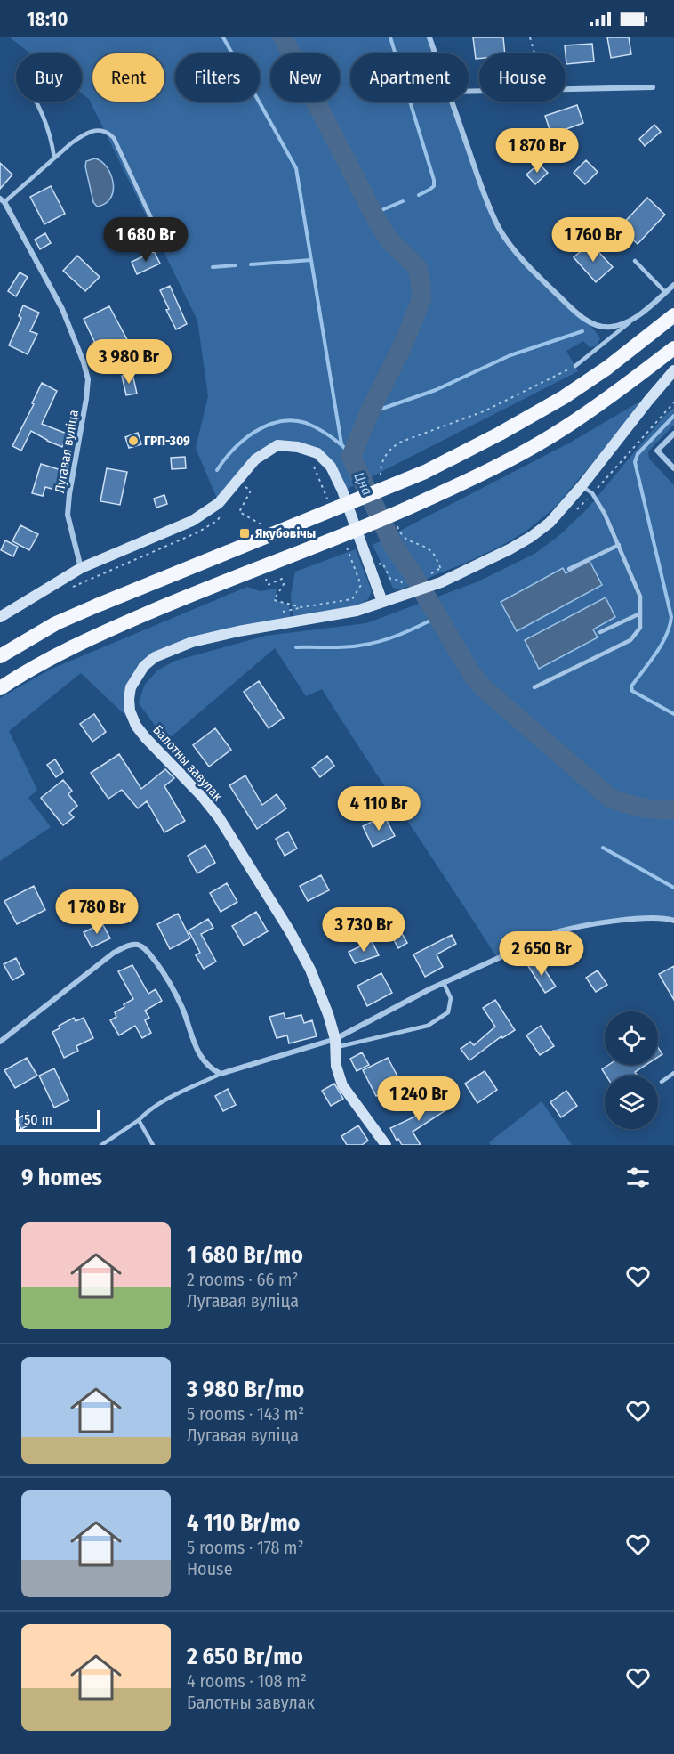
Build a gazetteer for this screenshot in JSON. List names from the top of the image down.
{
  "streets": {
    "main road": ["Балотны завулак"],
    "street": ["Лугавая вуліца"]
  },
  "water": ["Цна"],
  "places": {
    "other": ["ГРП-309"],
    "transit": ["Якубовічы"]
  },
  "scale_bar": "50 m",
  "page": {
    "status": "18:10",
    "chip": [
      "Buy",
      "Rent",
      "Filters",
      "New",
      "Apartment",
      "House"
    ],
    "price": [
      "1 870 Br",
      "1 680 Br",
      "1 760 Br",
      "3 980 Br",
      "4 110 Br",
      "1 780 Br",
      "3 730 Br",
      "2 650 Br",
      "1 240 Br"
    ],
    "scale": "50 m",
    "heading": "9 homes",
    "list": [
      {
        "name": "1 680 Br/mo",
        "note": "2 rooms · 66 m² · Лугавая вуліца"
      },
      {
        "name": "3 980 Br/mo",
        "note": "5 rooms · 143 m² · Лугавая вуліца"
      },
      {
        "name": "4 110 Br/mo",
        "note": "5 rooms · 178 m² · House"
      },
      {
        "name": "2 650 Br/mo",
        "note": "4 rooms · 108 m² · Балотны завулак"
      }
    ]
  }
}
